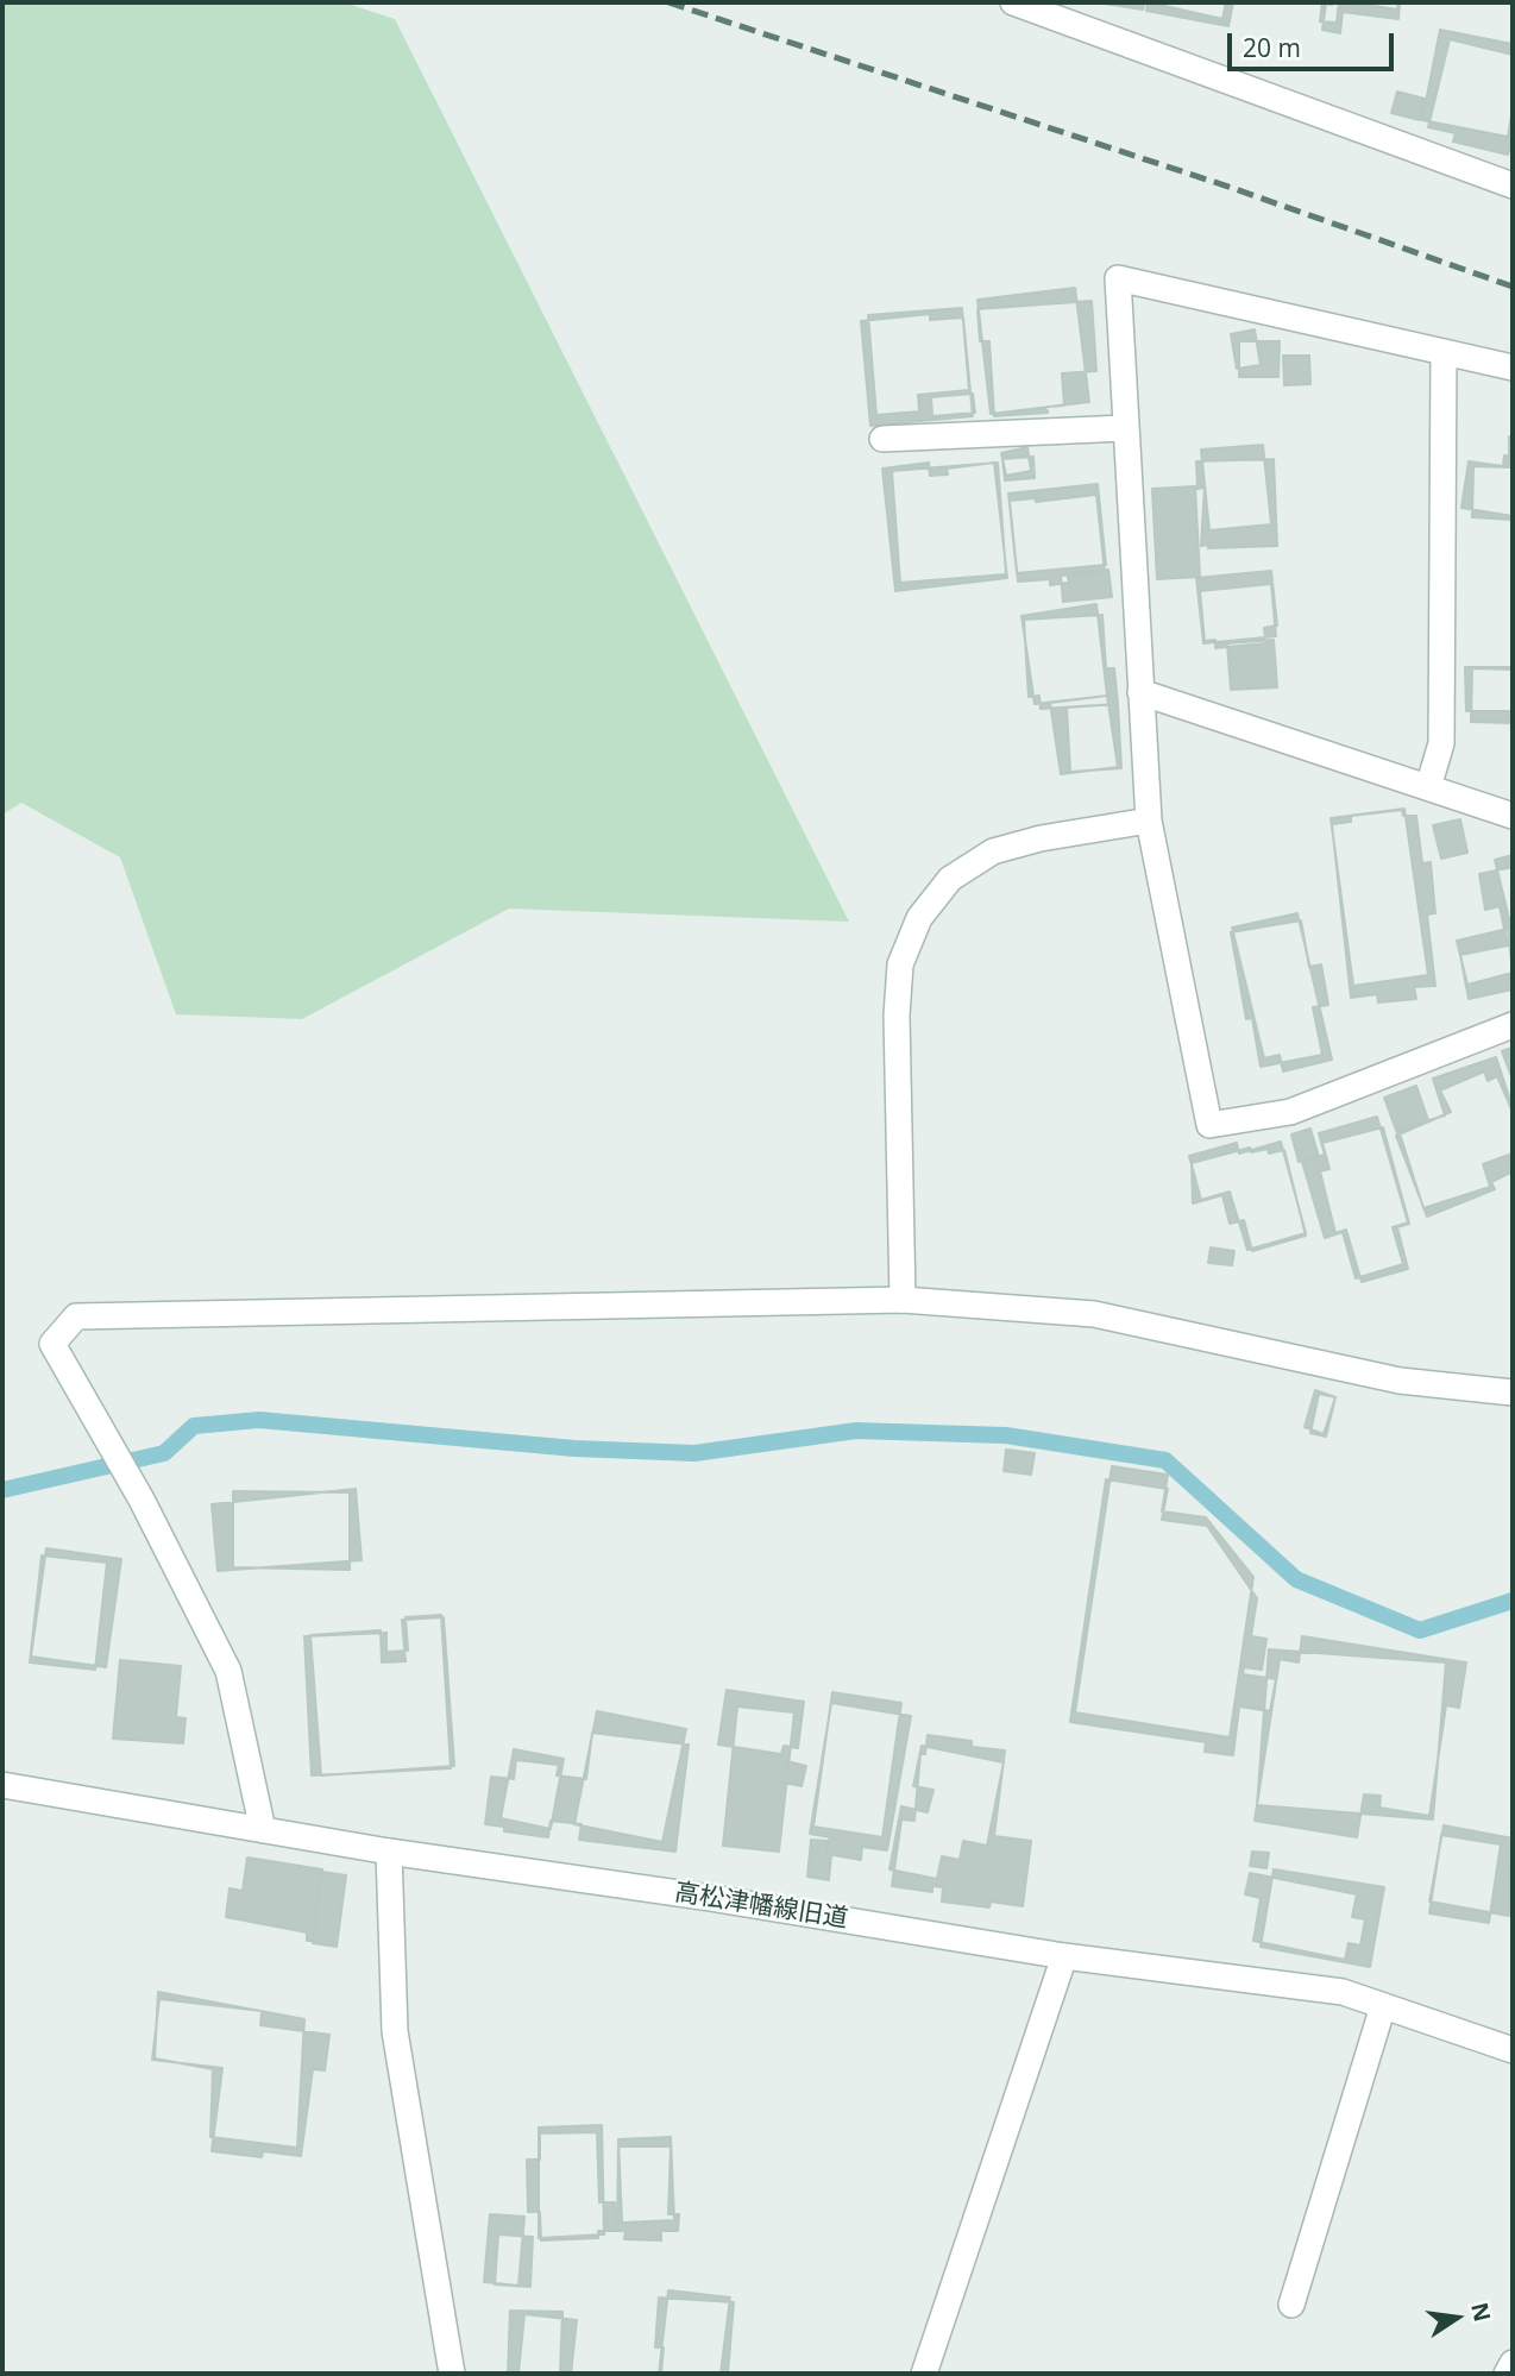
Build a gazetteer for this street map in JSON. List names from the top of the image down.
{
  "streets": {
    "street": ["高松津幡線旧道"]
  },
  "scale_bar": "20 m",
  "north": "right"
}
